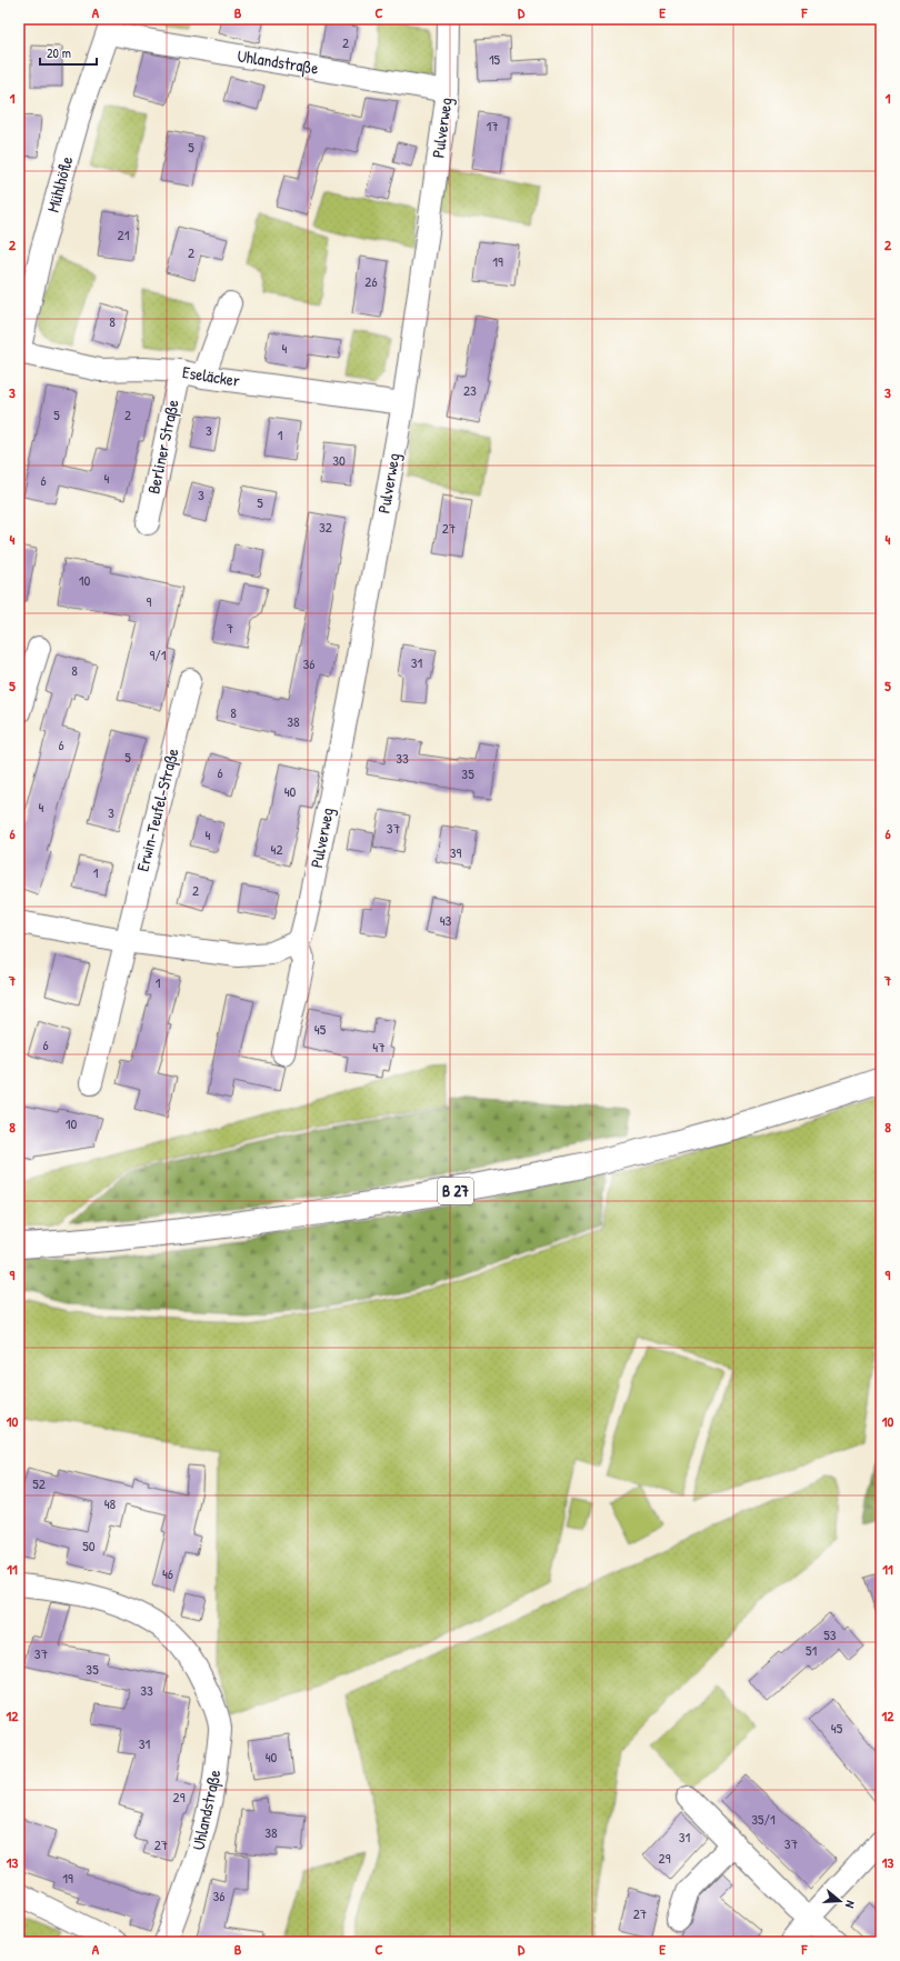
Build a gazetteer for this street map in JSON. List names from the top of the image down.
{
  "streets": {
    "main road": ["B 27"],
    "street": [
      "Uhlandstraße",
      "Pulverweg",
      "Mühlhöfle",
      "Eseläcker",
      "Berliner Straße",
      "Erwin-Teufel-Straße"
    ]
  },
  "crossings": [
    ["Uhlandstraße", "Pulverweg"],
    ["Uhlandstraße", "Mühlhöfle"],
    ["Pulverweg", "Eseläcker"],
    ["Mühlhöfle", "Eseläcker"],
    ["Eseläcker", "Berliner Straße"]
  ],
  "house_numbers": [
    "2",
    "15",
    "17",
    "5",
    "21",
    "2",
    "19",
    "26",
    "8",
    "4",
    "23",
    "5",
    "2",
    "3",
    "1",
    "30",
    "4",
    "6",
    "3",
    "5",
    "32",
    "27",
    "10",
    "9",
    "7",
    "9/1",
    "31",
    "36",
    "8",
    "8",
    "38",
    "6",
    "5",
    "33",
    "6",
    "35",
    "40",
    "4",
    "3",
    "37",
    "4",
    "42",
    "39",
    "1",
    "2",
    "43",
    "1",
    "45",
    "6",
    "47",
    "10",
    "52",
    "48",
    "50",
    "46",
    "53",
    "51",
    "37",
    "35",
    "33",
    "45",
    "31",
    "40",
    "29",
    "35/1",
    "38",
    "31",
    "37",
    "27",
    "29",
    "19",
    "36",
    "27"
  ],
  "scale_bar": "20 m",
  "north": "right",
  "grid": {
    "columns": [
      "A",
      "B",
      "C",
      "D",
      "E",
      "F"
    ],
    "rows": [
      "1",
      "2",
      "3",
      "4",
      "5",
      "6",
      "7",
      "8",
      "9",
      "10",
      "11",
      "12",
      "13"
    ]
  }
}
